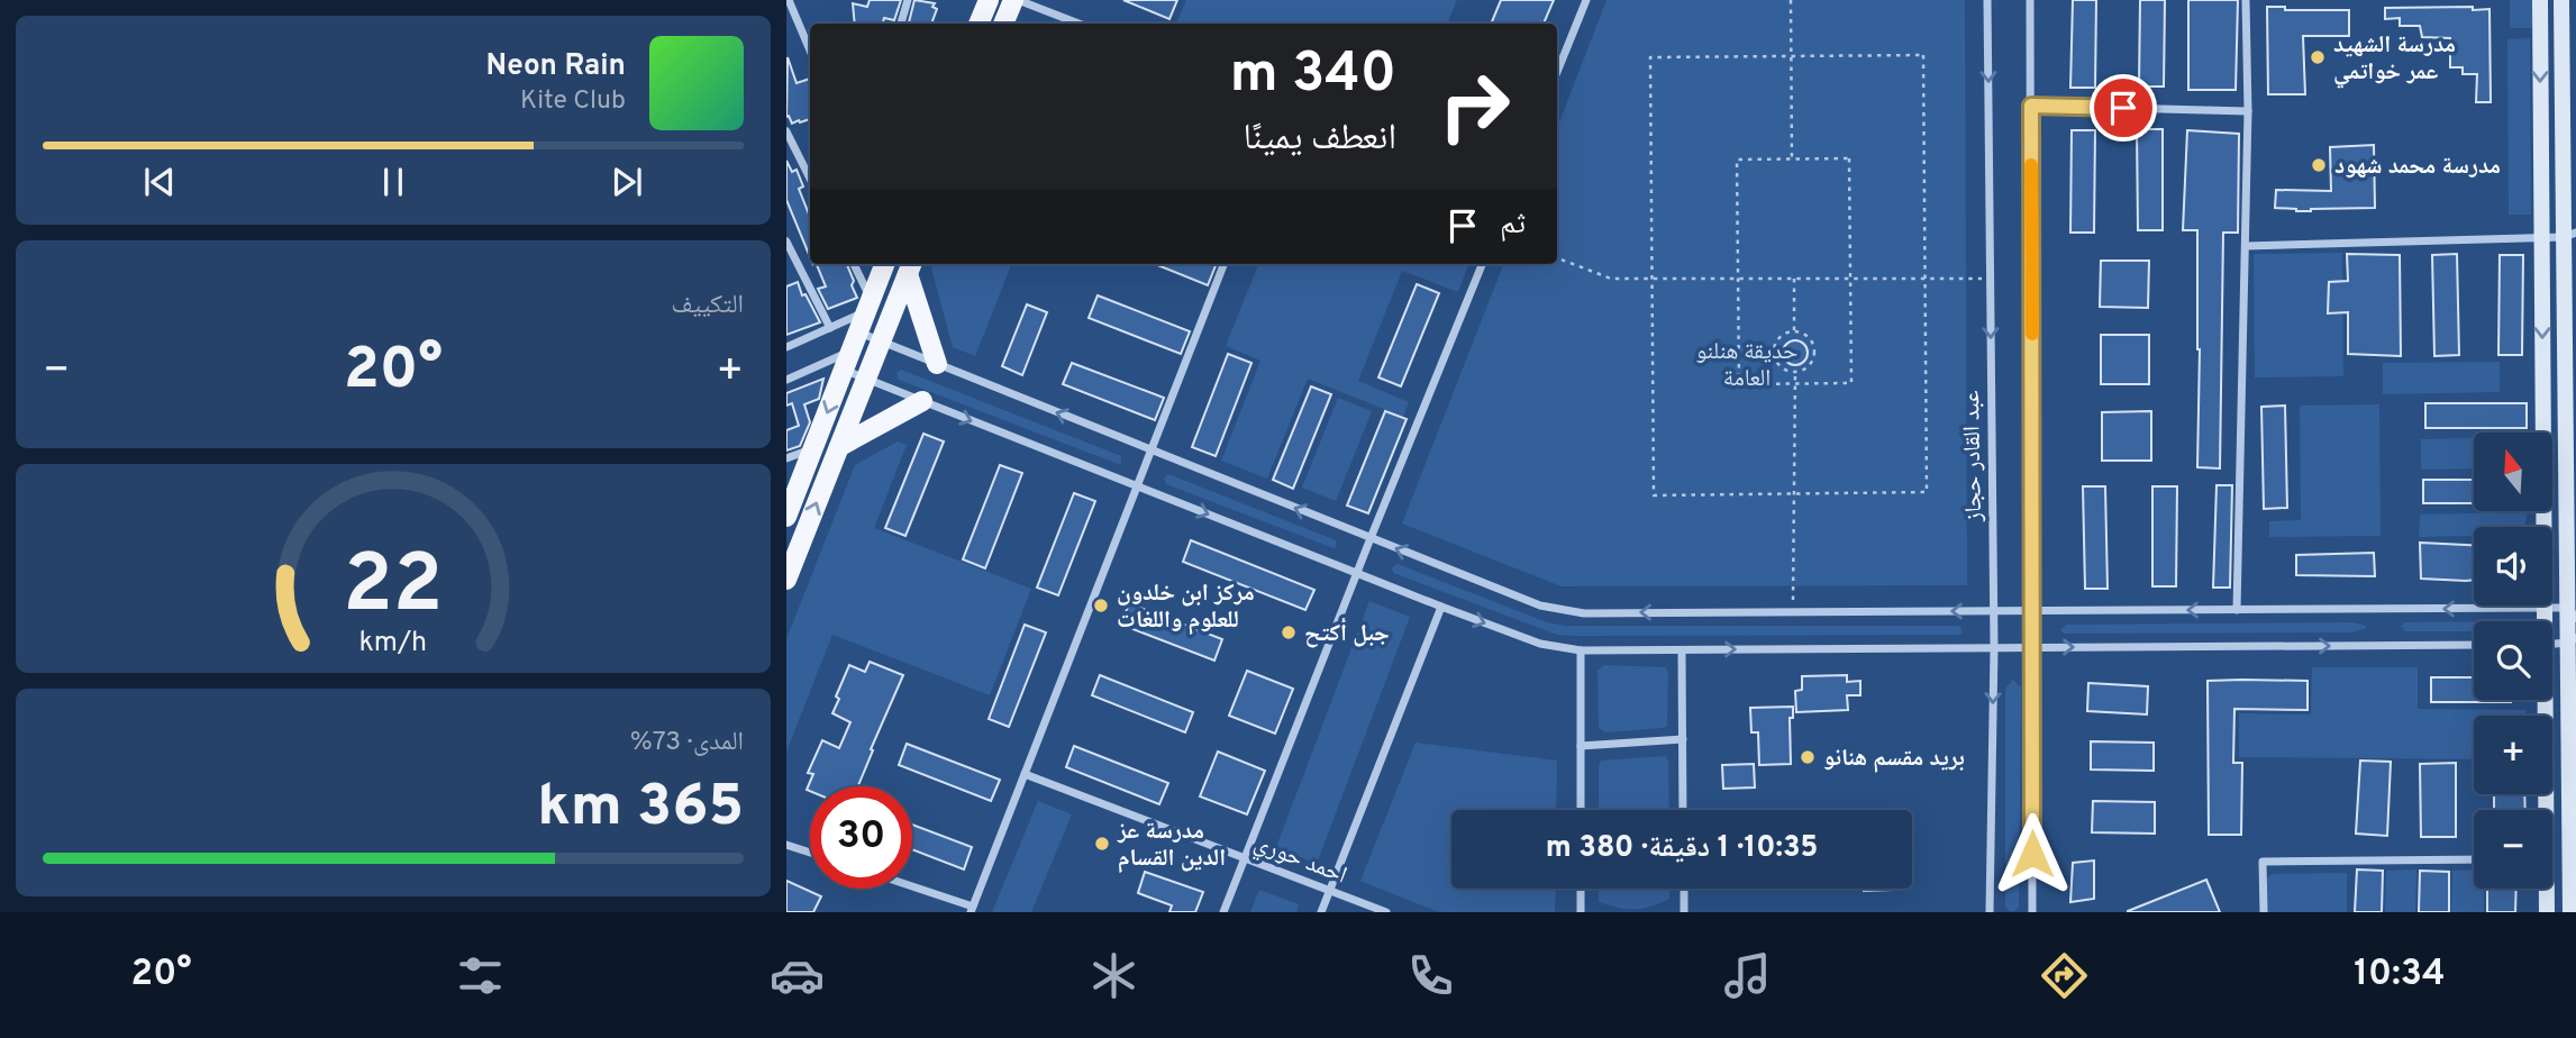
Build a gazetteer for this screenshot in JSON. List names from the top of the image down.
{
  "streets": {
    "street": ["عبد القادر حجاز", "احمد حوري"]
  },
  "parks": ["حديقة هنلنو العامة"],
  "places": [
    "مدرسة الشهيد عمر خواتمي",
    "مدرسة محمد شهود",
    "مركز ابن خلدون للعلوم واللغات",
    "جبل أكتح",
    "بريد مقسم هنانو",
    "مدرسة عز الدين القسام"
  ],
  "north": "top",
  "page": {
    "turn": ["340 m", "انعطف يمينًا"],
    "song": ["Neon Rain", "Kite Club"],
    "then": "ثم",
    "tile": [
      "التكييف",
      ["المدى · 73%", "365 km"]
    ],
    "heat": ["−", "20°", "+"],
    "map_buttons": ["+", "−"],
    "limit": "30",
    "trip": "10:35 · 1 دقيقة · 380 m",
    "tabs": ["10:34", "20°"],
    "gauge": ["22", "km/h"]
  }
}
